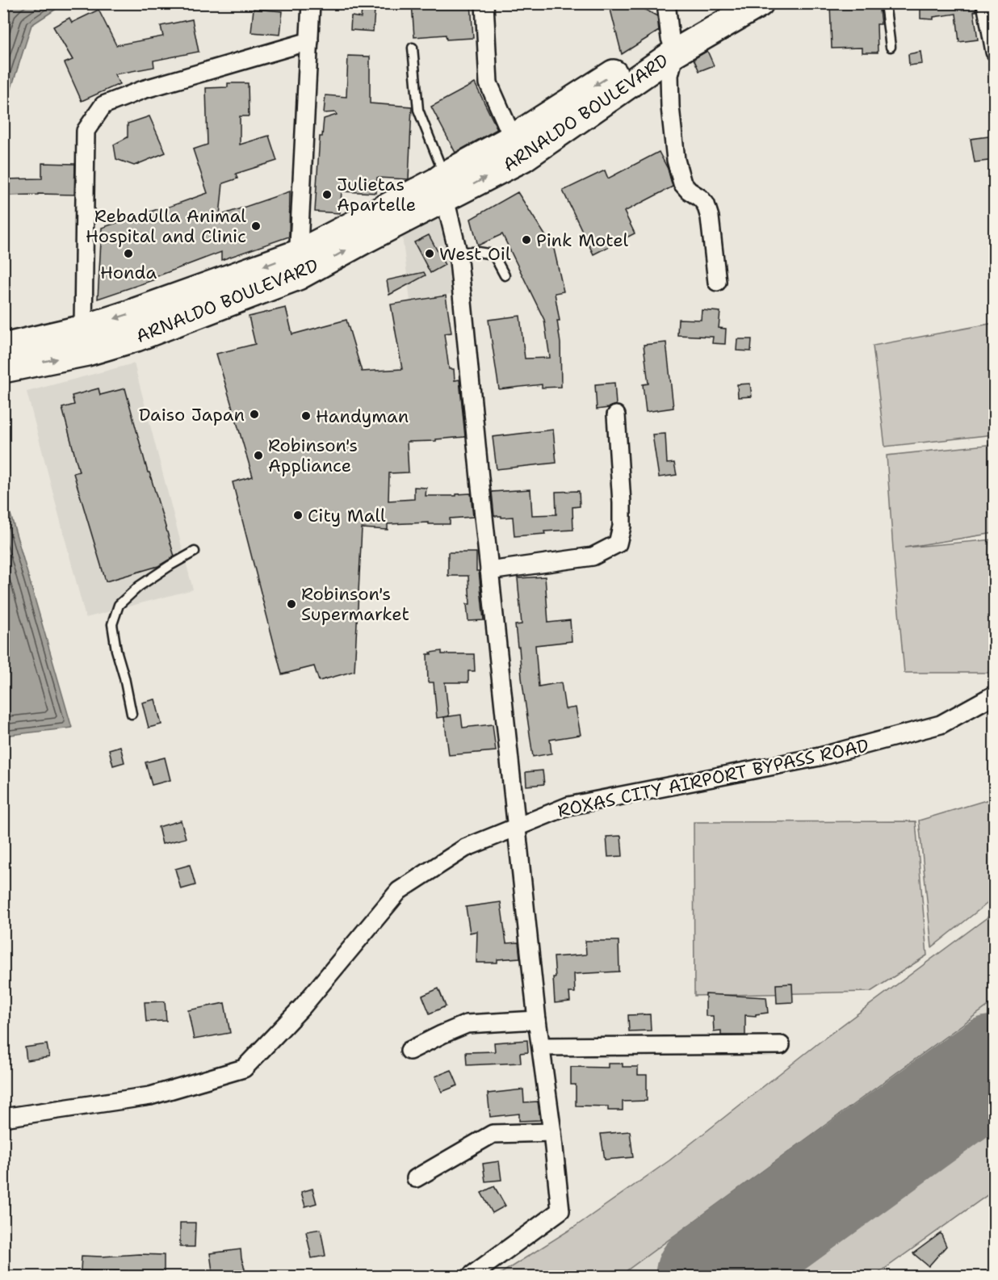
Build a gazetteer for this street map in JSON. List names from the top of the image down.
{
  "streets": {
    "highway": ["ARNALDO BOULEVARD"],
    "street": ["ROXAS CITY AIRPORT BYPASS ROAD"]
  },
  "places": [
    "Julietas Apartelle",
    "Rebadulla Animal Hospital and Clinic",
    "Pink Motel",
    "Honda",
    "West Oil",
    "Daiso Japan",
    "Handyman",
    "Robinson's Appliance",
    "City Mall",
    "Robinson's Supermarket"
  ]
}
